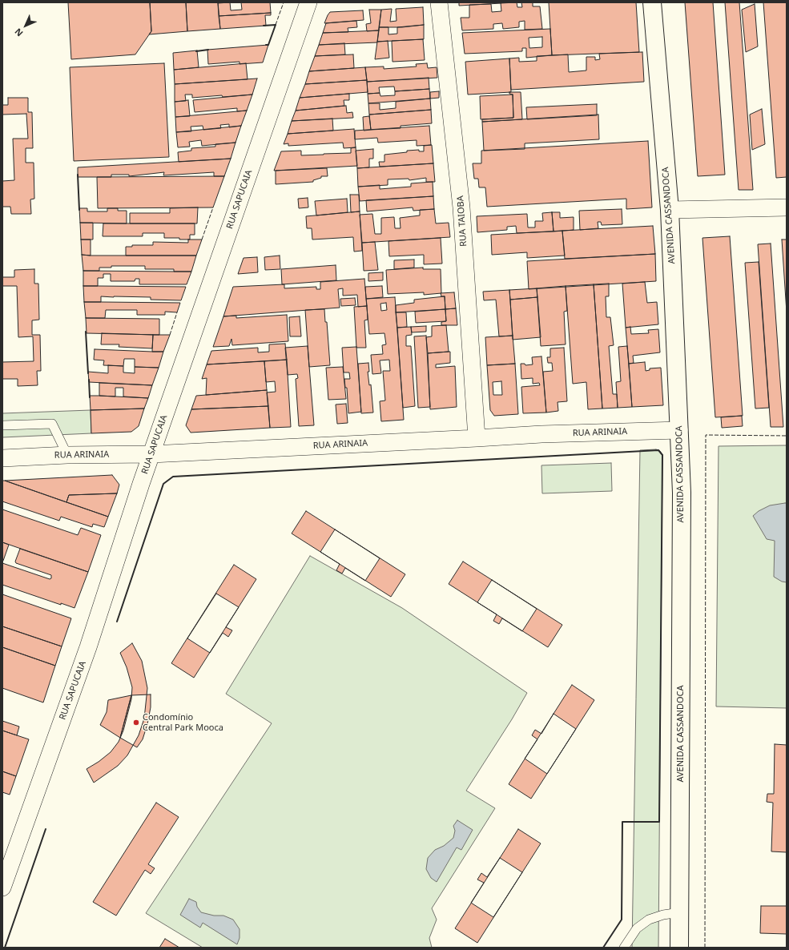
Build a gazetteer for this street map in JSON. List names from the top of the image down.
{
  "streets": {
    "street": [
      "RUA SAPUCAIA",
      "AVENIDA CASSANDOCA",
      "RUA TAIOBA",
      "RUA ARINAIA"
    ]
  },
  "crossings": [
    ["RUA SAPUCAIA", "RUA ARINAIA"],
    ["AVENIDA CASSANDOCA", "RUA ARINAIA"],
    ["RUA TAIOBA", "RUA ARINAIA"]
  ],
  "places": ["Condomínio Central Park Mooca"],
  "north": "bottom left"
}
